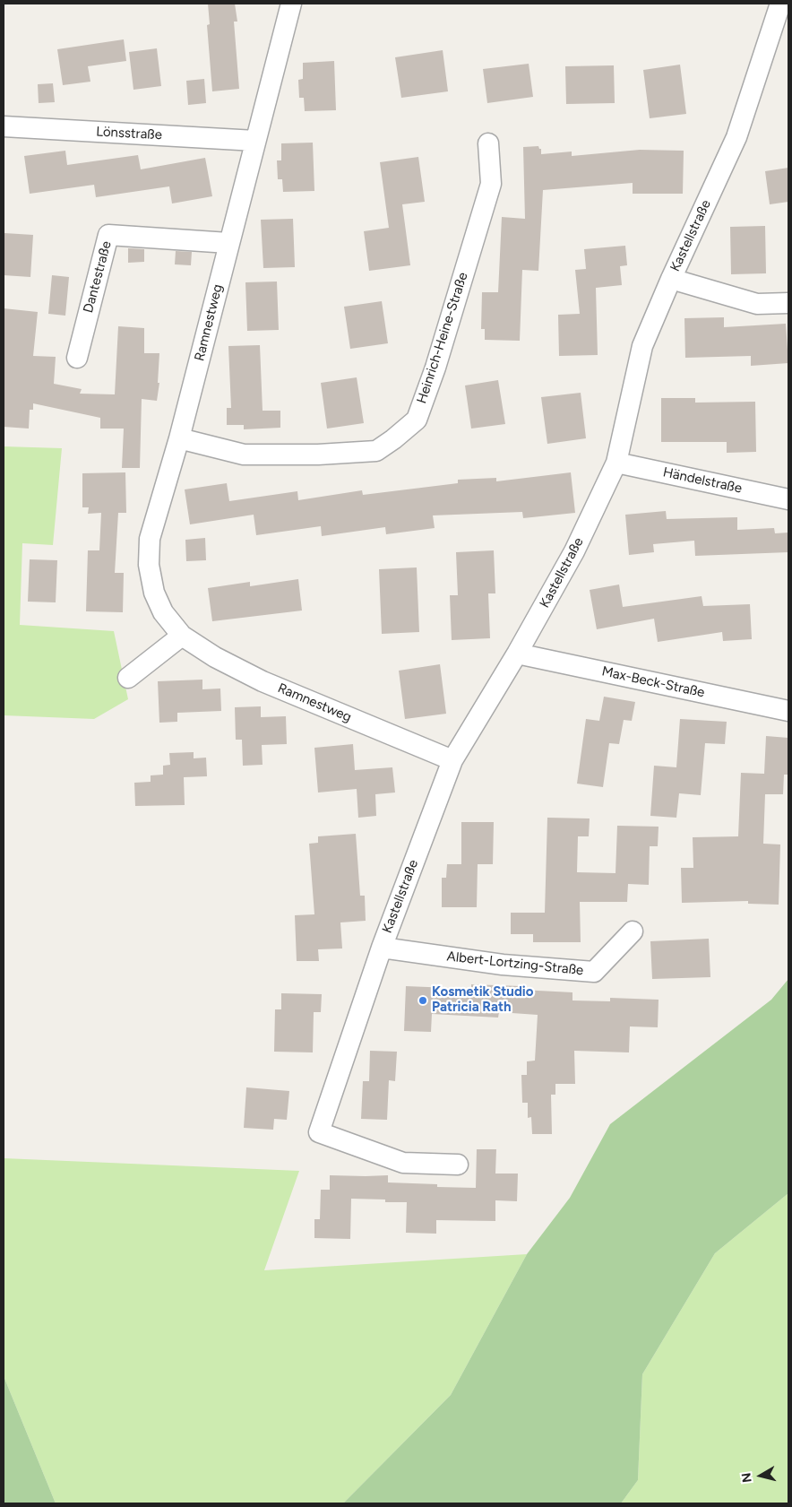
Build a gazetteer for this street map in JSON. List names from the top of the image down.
{
  "streets": {
    "street": [
      "Lönsstraße",
      "Kastellstraße",
      "Dantestraße",
      "Ramnestweg",
      "Heinrich-Heine-Straße",
      "Händelstraße",
      "Max-Beck-Straße",
      "Albert-Lortzing-Straße"
    ]
  },
  "crossings": [
    ["Lönsstraße", "Ramnestweg"],
    ["Kastellstraße", "Ramnestweg"],
    ["Kastellstraße", "Händelstraße"],
    ["Kastellstraße", "Max-Beck-Straße"],
    ["Kastellstraße", "Albert-Lortzing-Straße"],
    ["Dantestraße", "Ramnestweg"],
    ["Ramnestweg", "Heinrich-Heine-Straße"]
  ],
  "places": ["Kosmetik Studio Patricia Rath"],
  "north": "left"
}
